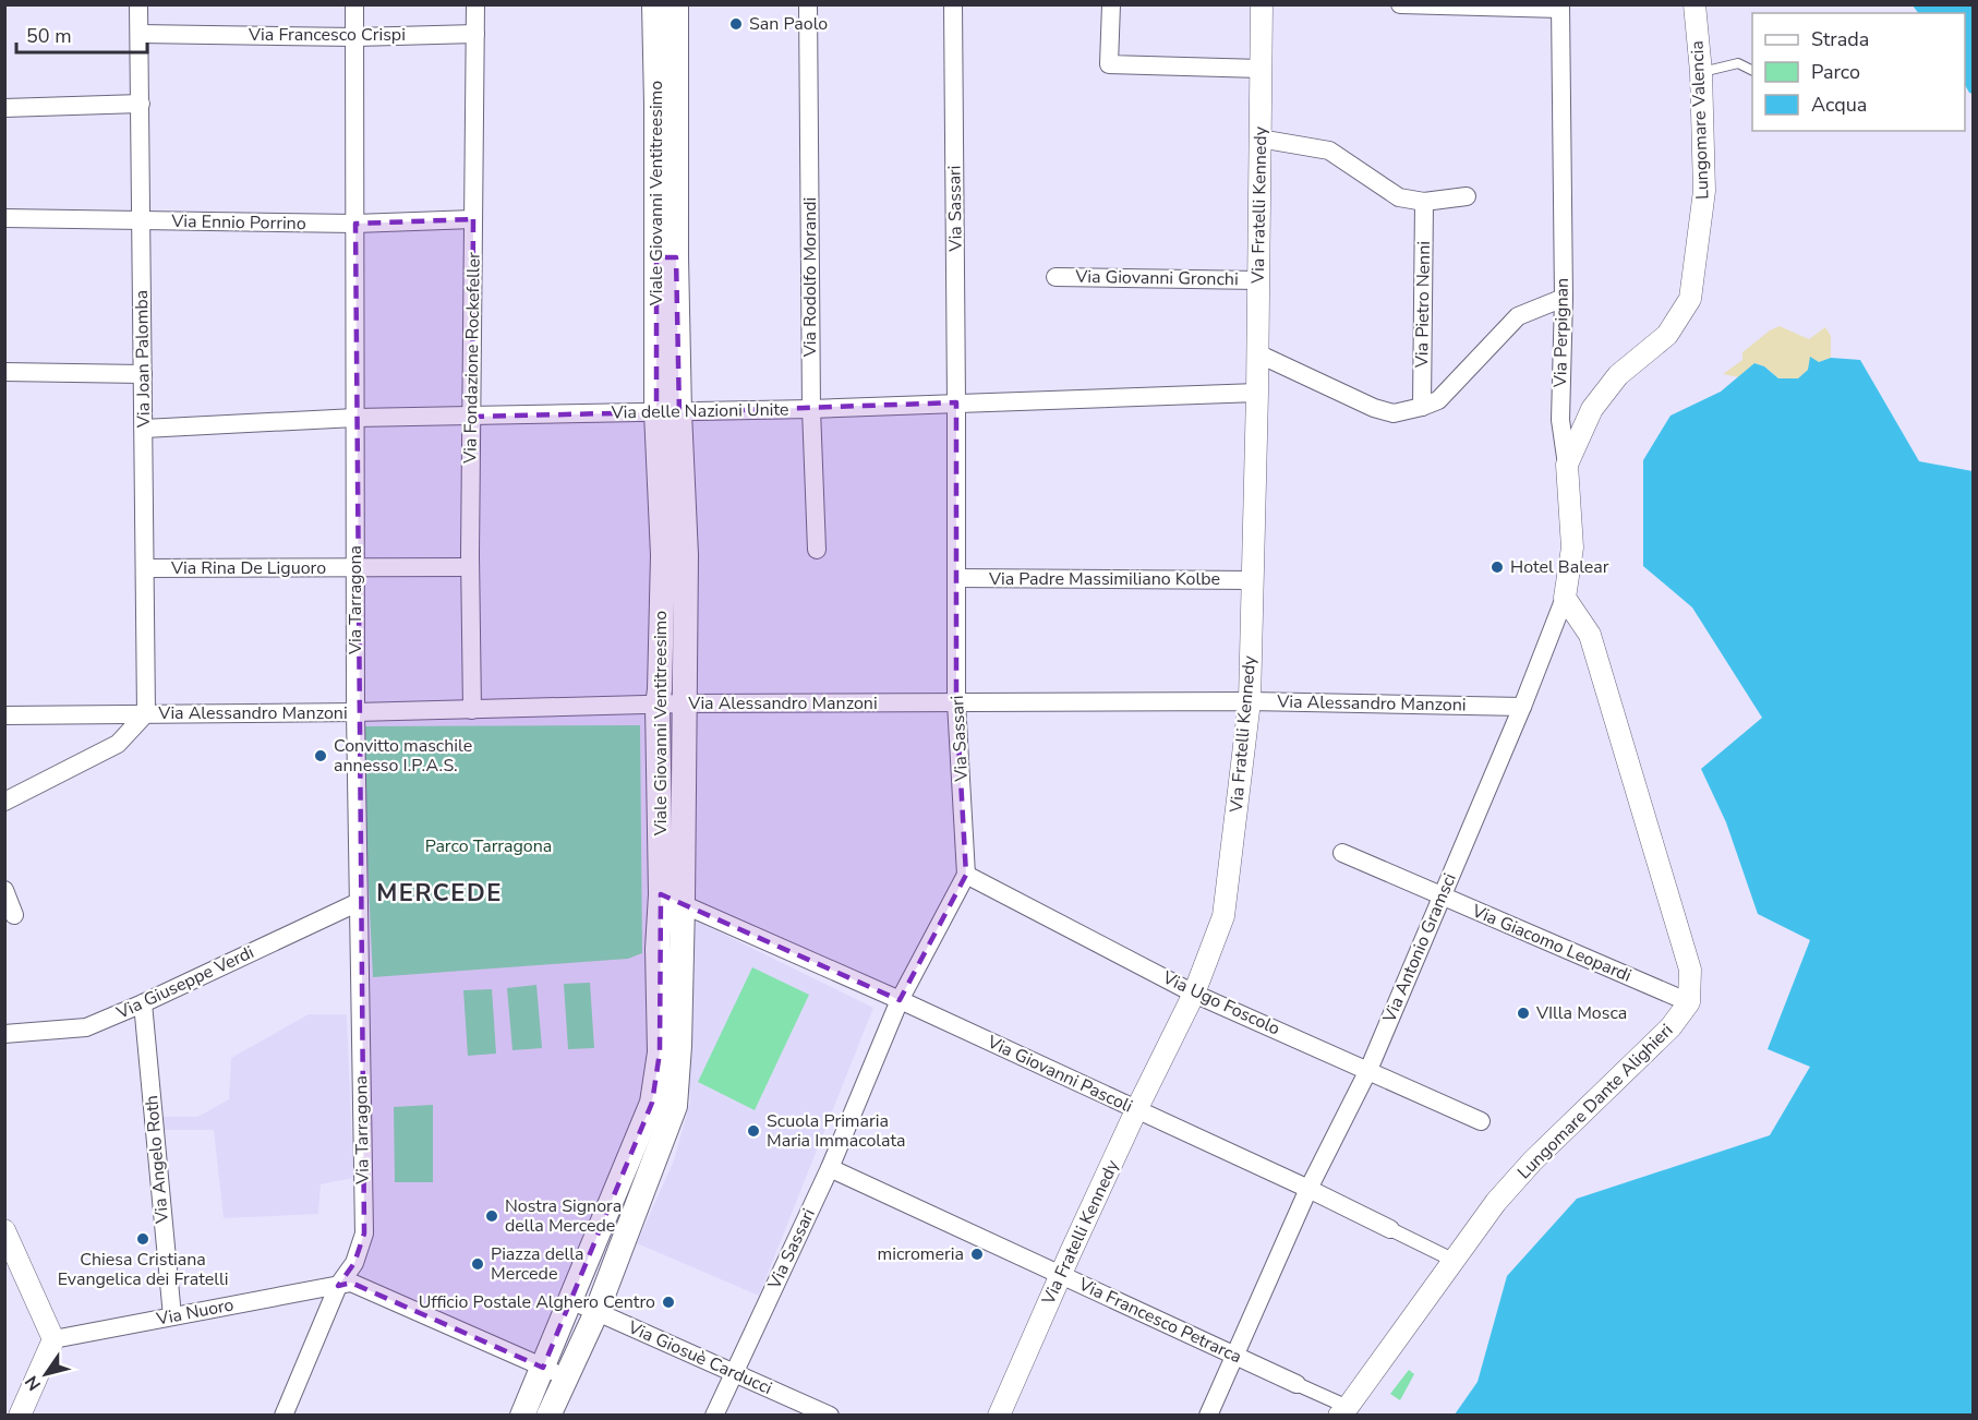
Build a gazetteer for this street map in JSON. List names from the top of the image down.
{
  "streets": {
    "main road": ["Viale Giovanni Ventitreesimo"],
    "street": [
      "Via Francesco Crispi",
      "Lungomare Valencia",
      "Via Fratelli Kennedy",
      "Via Sassari",
      "Via Ennio Porrino",
      "Via Rodolfo Morandi",
      "Via Giovanni Gronchi",
      "Via Pietro Nenni",
      "Via Perpignan",
      "Via Fondazione Rockefeller",
      "Via Joan Palomba",
      "Via delle Nazioni Unite",
      "Via Rina De Liguoro",
      "Via Padre Massimiliano Kolbe",
      "Via Tarragona",
      "Via Alessandro Manzoni",
      "Via Giacomo Leopardi",
      "Via Antonio Gramsci",
      "Via Giuseppe Verdi",
      "Via Ugo Foscolo",
      "Via Giovanni Pascoli",
      "Lungomare Dante Alighieri",
      "Via Angelo Roth",
      "Via Nuoro",
      "Via Francesco Petrarca",
      "Via Giosuè Carducci"
    ]
  },
  "crossings": [
    ["Via Francesco Crispi", "Via Fondazione Rockefeller"],
    ["Via Francesco Crispi", "Via Joan Palomba"],
    ["Via Francesco Crispi", "Via Tarragona"],
    ["Lungomare Valencia", "Via Perpignan"],
    ["Lungomare Valencia", "Via Antonio Gramsci"],
    ["Viale Giovanni Ventitreesimo", "Via delle Nazioni Unite"],
    ["Viale Giovanni Ventitreesimo", "Via Alessandro Manzoni"],
    ["Viale Giovanni Ventitreesimo", "Via Giovanni Pascoli"],
    ["Viale Giovanni Ventitreesimo", "Via Nuoro"],
    ["Viale Giovanni Ventitreesimo", "Via Giosuè Carducci"],
    ["Via Fratelli Kennedy", "Via Giovanni Gronchi"],
    ["Via Fratelli Kennedy", "Via delle Nazioni Unite"],
    ["Via Fratelli Kennedy", "Via Padre Massimiliano Kolbe"],
    ["Via Fratelli Kennedy", "Via Alessandro Manzoni"],
    ["Via Fratelli Kennedy", "Via Ugo Foscolo"],
    ["Via Fratelli Kennedy", "Via Giovanni Pascoli"],
    ["Via Fratelli Kennedy", "Via Francesco Petrarca"],
    ["Via Sassari", "Via delle Nazioni Unite"],
    ["Via Sassari", "Via Padre Massimiliano Kolbe"],
    ["Via Sassari", "Via Alessandro Manzoni"],
    ["Via Sassari", "Via Ugo Foscolo"],
    ["Via Sassari", "Via Giovanni Pascoli"],
    ["Via Sassari", "Via Francesco Petrarca"],
    ["Via Sassari", "Via Giosuè Carducci"],
    ["Via Ennio Porrino", "Via Fondazione Rockefeller"],
    ["Via Ennio Porrino", "Via Joan Palomba"],
    ["Via Ennio Porrino", "Via Tarragona"],
    ["Via Rodolfo Morandi", "Via delle Nazioni Unite"],
    ["Via Perpignan", "Via Antonio Gramsci"],
    ["Via Fondazione Rockefeller", "Via delle Nazioni Unite"],
    ["Via Fondazione Rockefeller", "Via Rina De Liguoro"],
    ["Via Fondazione Rockefeller", "Via Alessandro Manzoni"],
    ["Via Joan Palomba", "Via delle Nazioni Unite"],
    ["Via Joan Palomba", "Via Rina De Liguoro"],
    ["Via Joan Palomba", "Via Alessandro Manzoni"],
    ["Via delle Nazioni Unite", "Via Tarragona"],
    ["Via Rina De Liguoro", "Via Tarragona"],
    ["Via Tarragona", "Via Alessandro Manzoni"],
    ["Via Tarragona", "Via Giuseppe Verdi"],
    ["Via Tarragona", "Via Nuoro"],
    ["Via Alessandro Manzoni", "Via Antonio Gramsci"],
    ["Via Giacomo Leopardi", "Via Antonio Gramsci"],
    ["Via Giacomo Leopardi", "Lungomare Dante Alighieri"],
    ["Via Antonio Gramsci", "Via Ugo Foscolo"],
    ["Via Antonio Gramsci", "Via Giovanni Pascoli"],
    ["Via Antonio Gramsci", "Via Francesco Petrarca"],
    ["Via Giuseppe Verdi", "Via Angelo Roth"],
    ["Via Giovanni Pascoli", "Lungomare Dante Alighieri"],
    ["Lungomare Dante Alighieri", "Via Francesco Petrarca"],
    ["Via Angelo Roth", "Via Nuoro"]
  ],
  "districts": ["MERCEDE"],
  "parks": ["Parco Tarragona"],
  "places": [
    "San Paolo",
    "Hotel Balear",
    "Convitto maschile annesso I.P.A.S.",
    "VIlla Mosca",
    "Scuola Primaria Maria Immacolata",
    "Nostra Signora della Mercede",
    "Chiesa Cristiana Evangelica dei Fratelli",
    "micromeria",
    "Piazza della Mercede",
    "Ufficio Postale Alghero Centro"
  ],
  "legend": ["Strada", "Parco", "Acqua"],
  "scale_bar": "50 m",
  "north": "bottom left"
}
